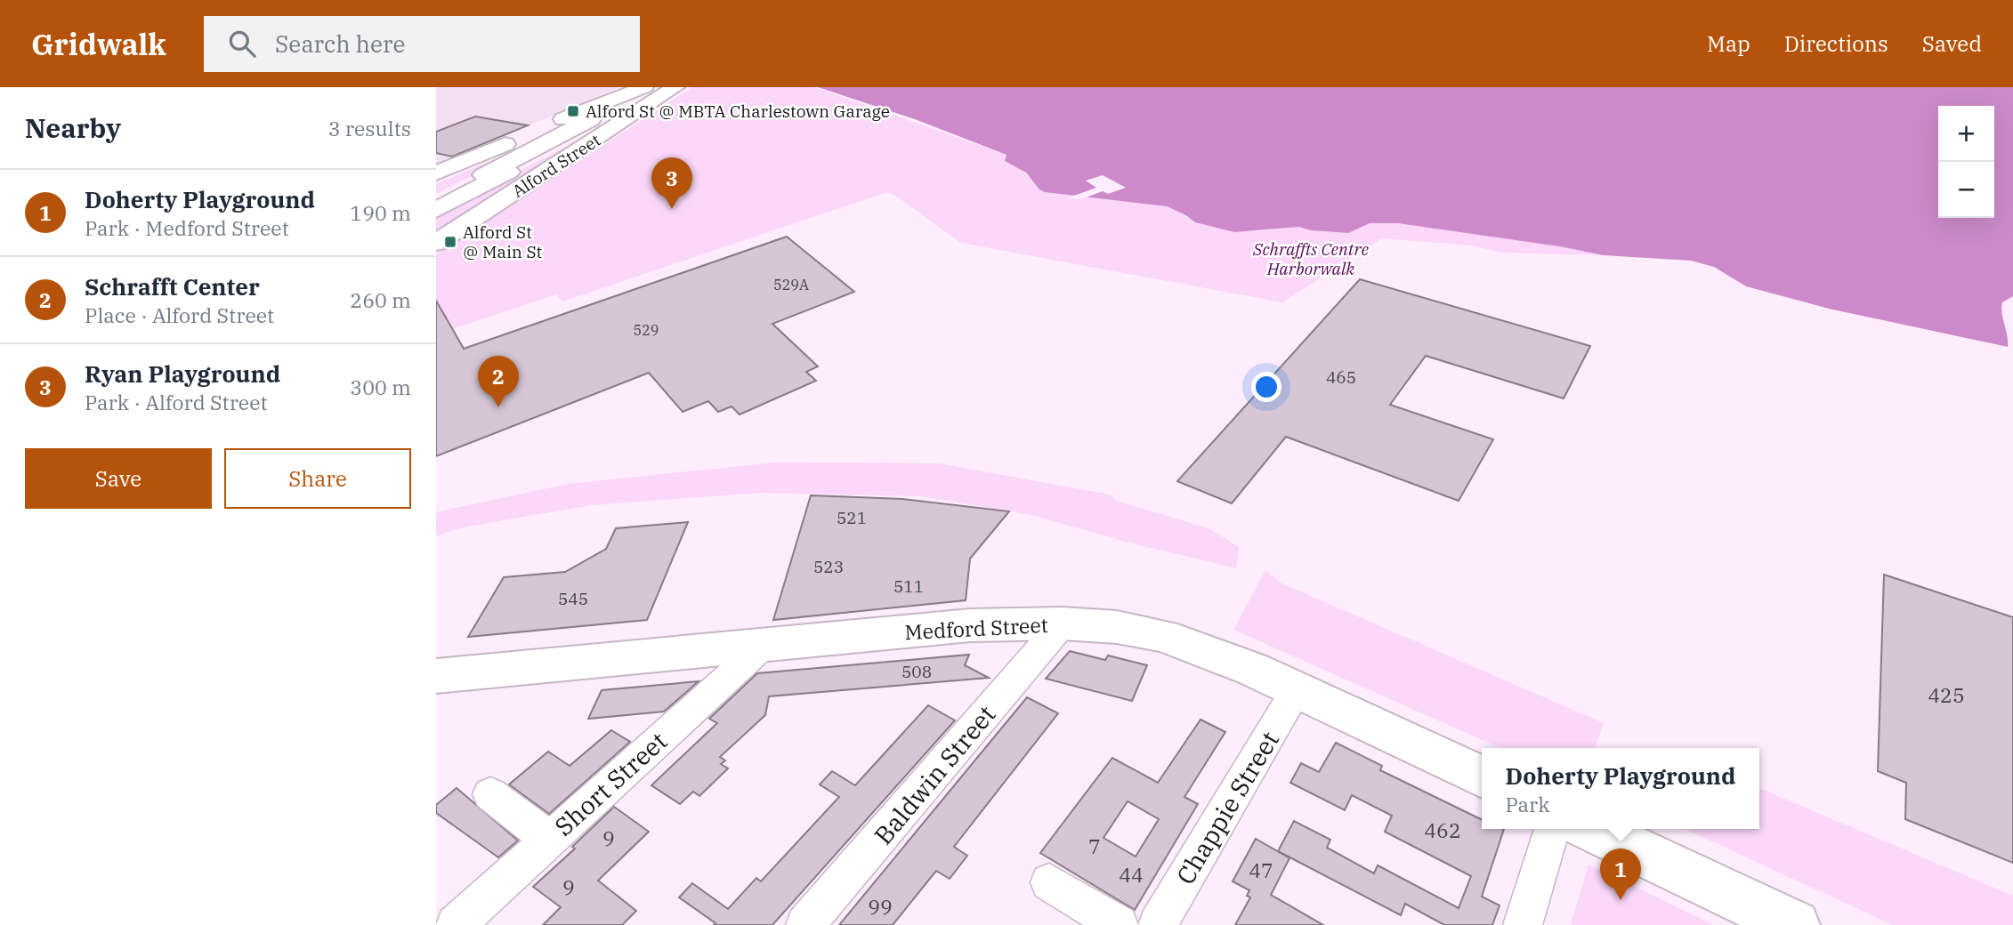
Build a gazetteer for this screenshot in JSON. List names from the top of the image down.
{
  "streets": {
    "main road": ["Alford Street", "Medford Street"],
    "street": ["Baldwin Street", "Short Street", "Chappie Street"]
  },
  "crossings": [
    ["Medford Street", "Baldwin Street"],
    ["Medford Street", "Short Street"],
    ["Medford Street", "Chappie Street"]
  ],
  "parks": ["Schraffts Centre Harborwalk"],
  "places": {
    "transit": ["Alford St @ MBTA Charlestown Garage", "Alford St @ Main St"]
  },
  "house_numbers": [
    "529A",
    "529",
    "465",
    "521",
    "523",
    "511",
    "545",
    "508",
    "425",
    "462",
    "9",
    "7",
    "47",
    "44",
    "9",
    "99"
  ],
  "page": {
    "header": "Gridwalk",
    "search": "Search here",
    "nav": ["Map", "Directions", "Saved"],
    "heading": ["Nearby", "3 results"],
    "map_buttons": ["+", "−"],
    "pins": ["3", "2", "1"],
    "list": [
      {
        "mark": "1",
        "name": "Doherty Playground",
        "note": "Park · Medford Street",
        "value": "190 m"
      },
      {
        "mark": "2",
        "name": "Schrafft Center",
        "note": "Place · Alford Street",
        "value": "260 m"
      },
      {
        "mark": "3",
        "name": "Ryan Playground",
        "note": "Park · Alford Street",
        "value": "300 m"
      }
    ],
    "buttons": ["Save", "Share"],
    "popup": ["Doherty Playground", "Park"]
  }
}
